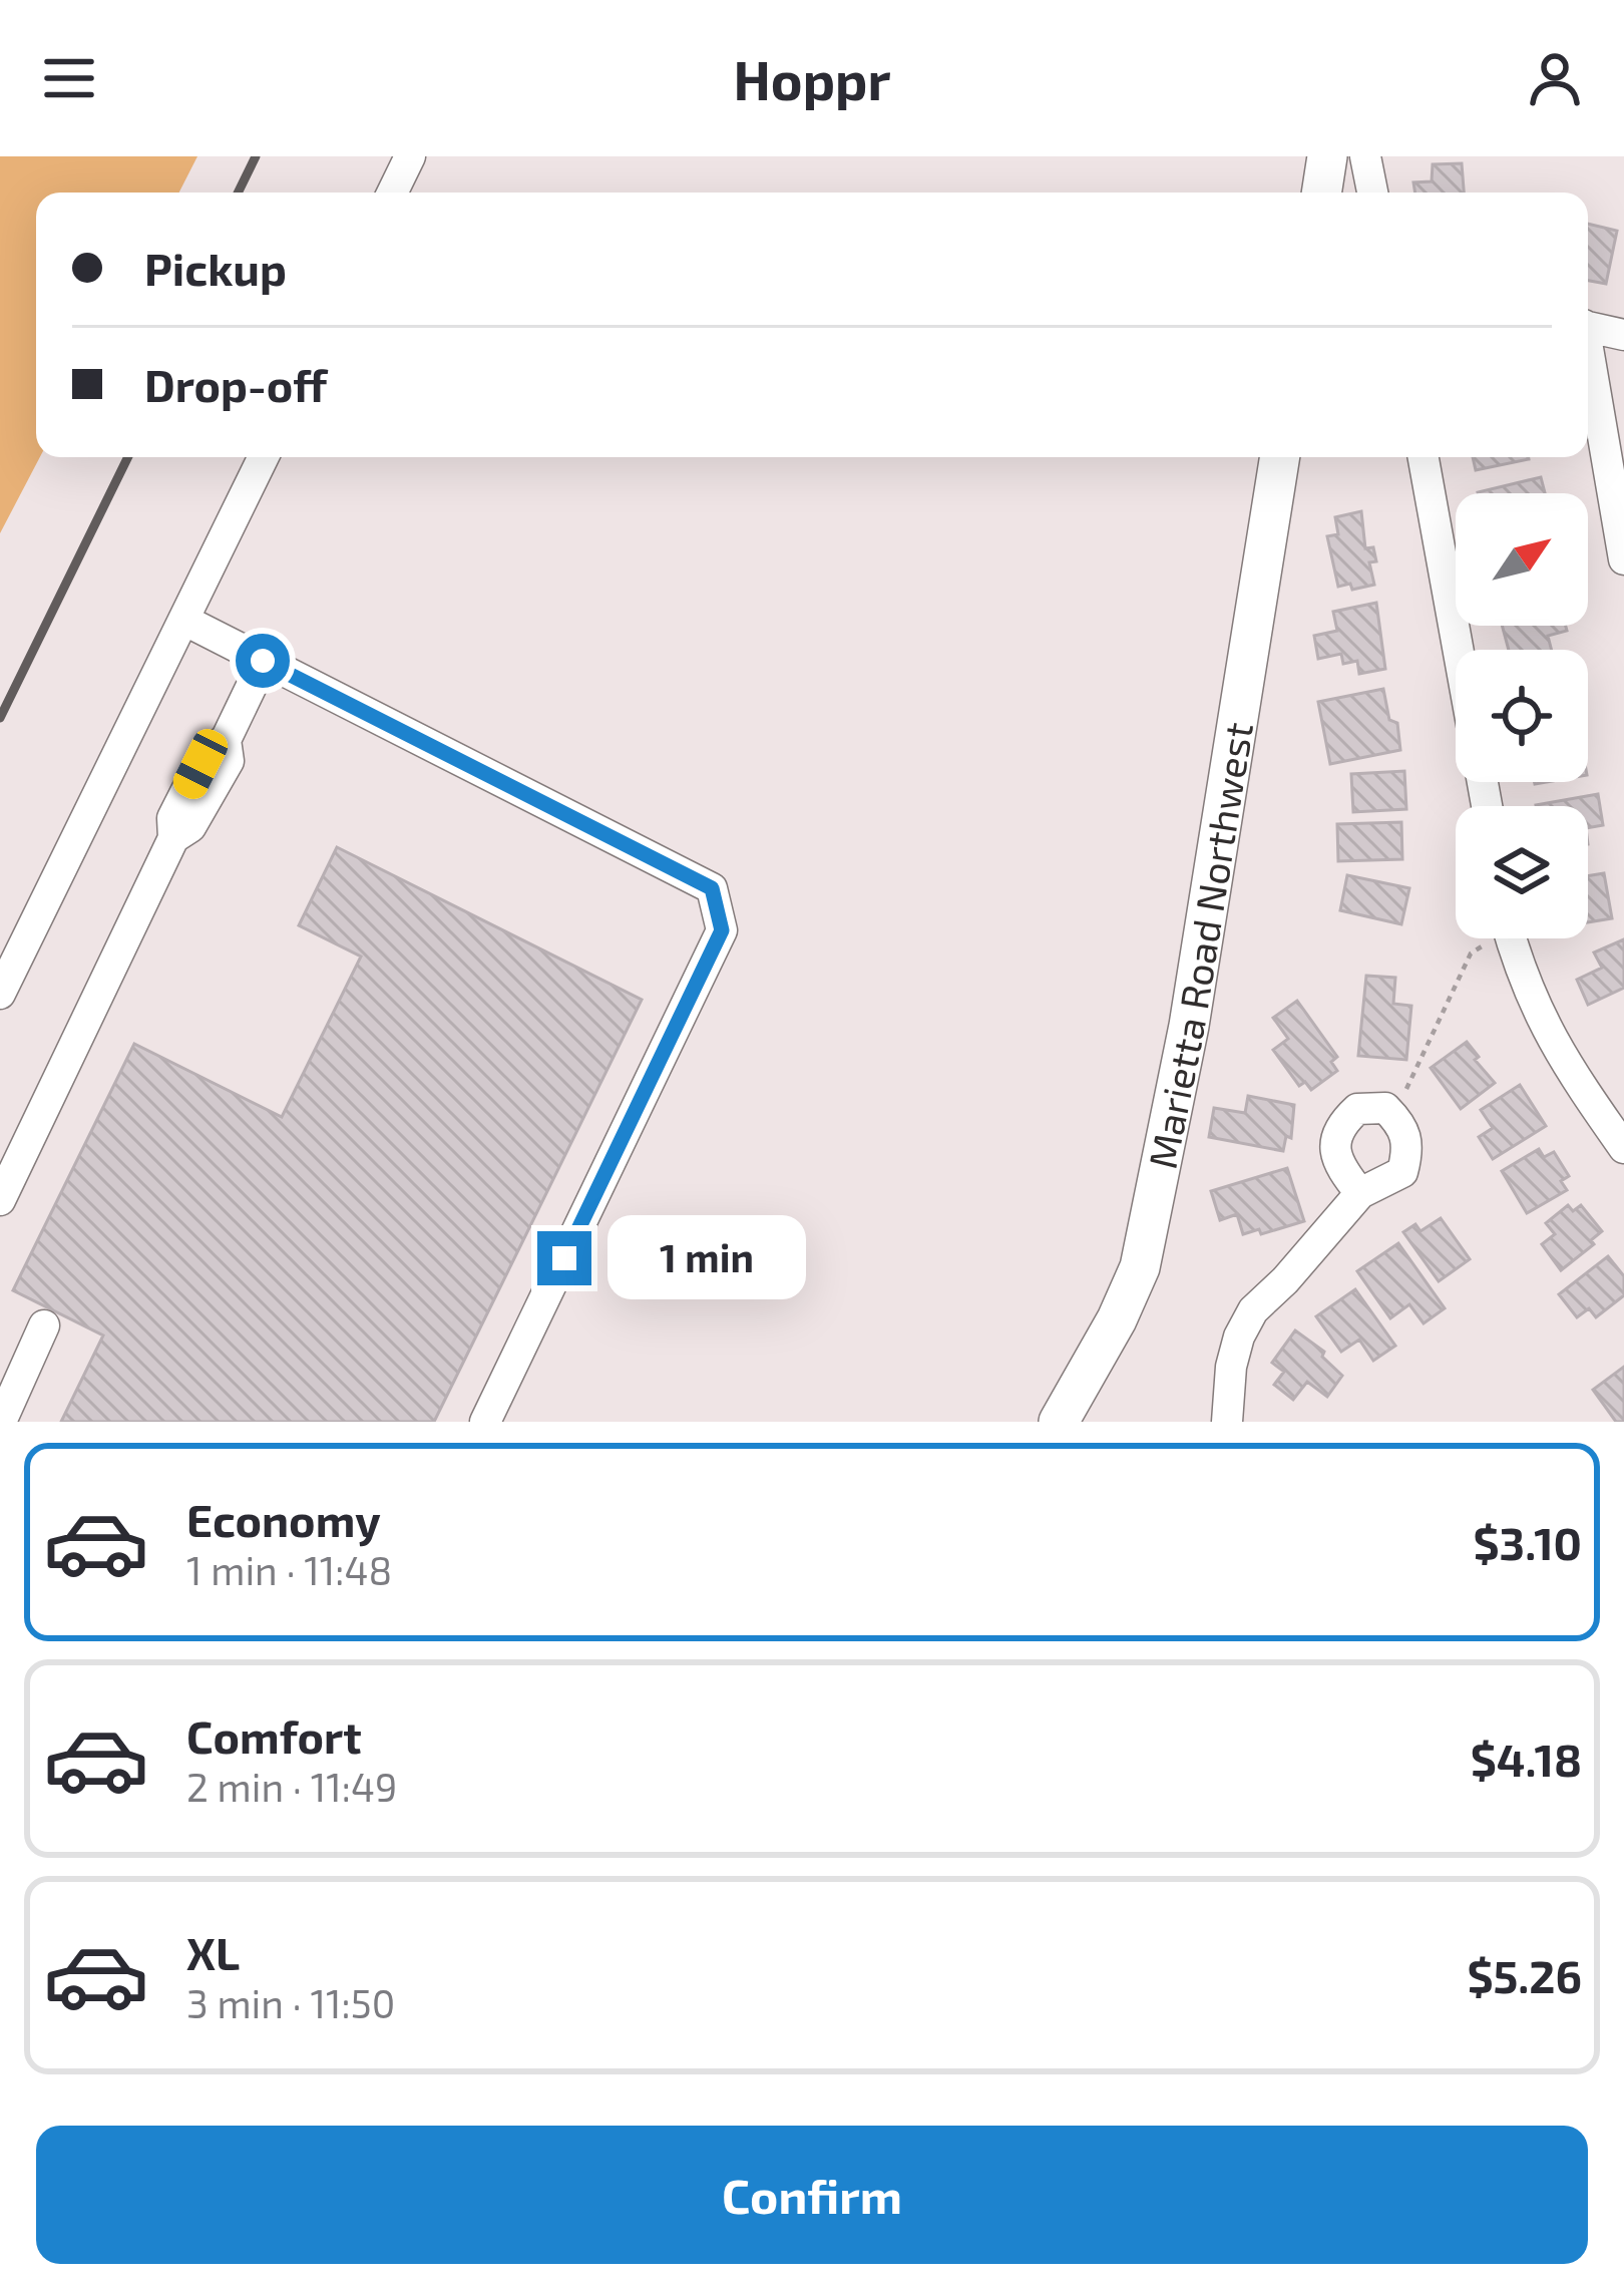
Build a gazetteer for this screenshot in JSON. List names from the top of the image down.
{
  "streets": {
    "main road": ["Marietta Road Northwest"]
  },
  "north": "top right",
  "page": {
    "header": "Hoppr",
    "banner": ["Pickup", "Drop-off"],
    "bubble": "1 min",
    "list": [
      {
        "name": "Economy",
        "note": "1 min · 11:48",
        "value": "$3.10"
      },
      {
        "name": "Comfort",
        "note": "2 min · 11:49",
        "value": "$4.18"
      },
      {
        "name": "XL",
        "note": "3 min · 11:50",
        "value": "$5.26"
      }
    ],
    "buttons": "Confirm"
  }
}
